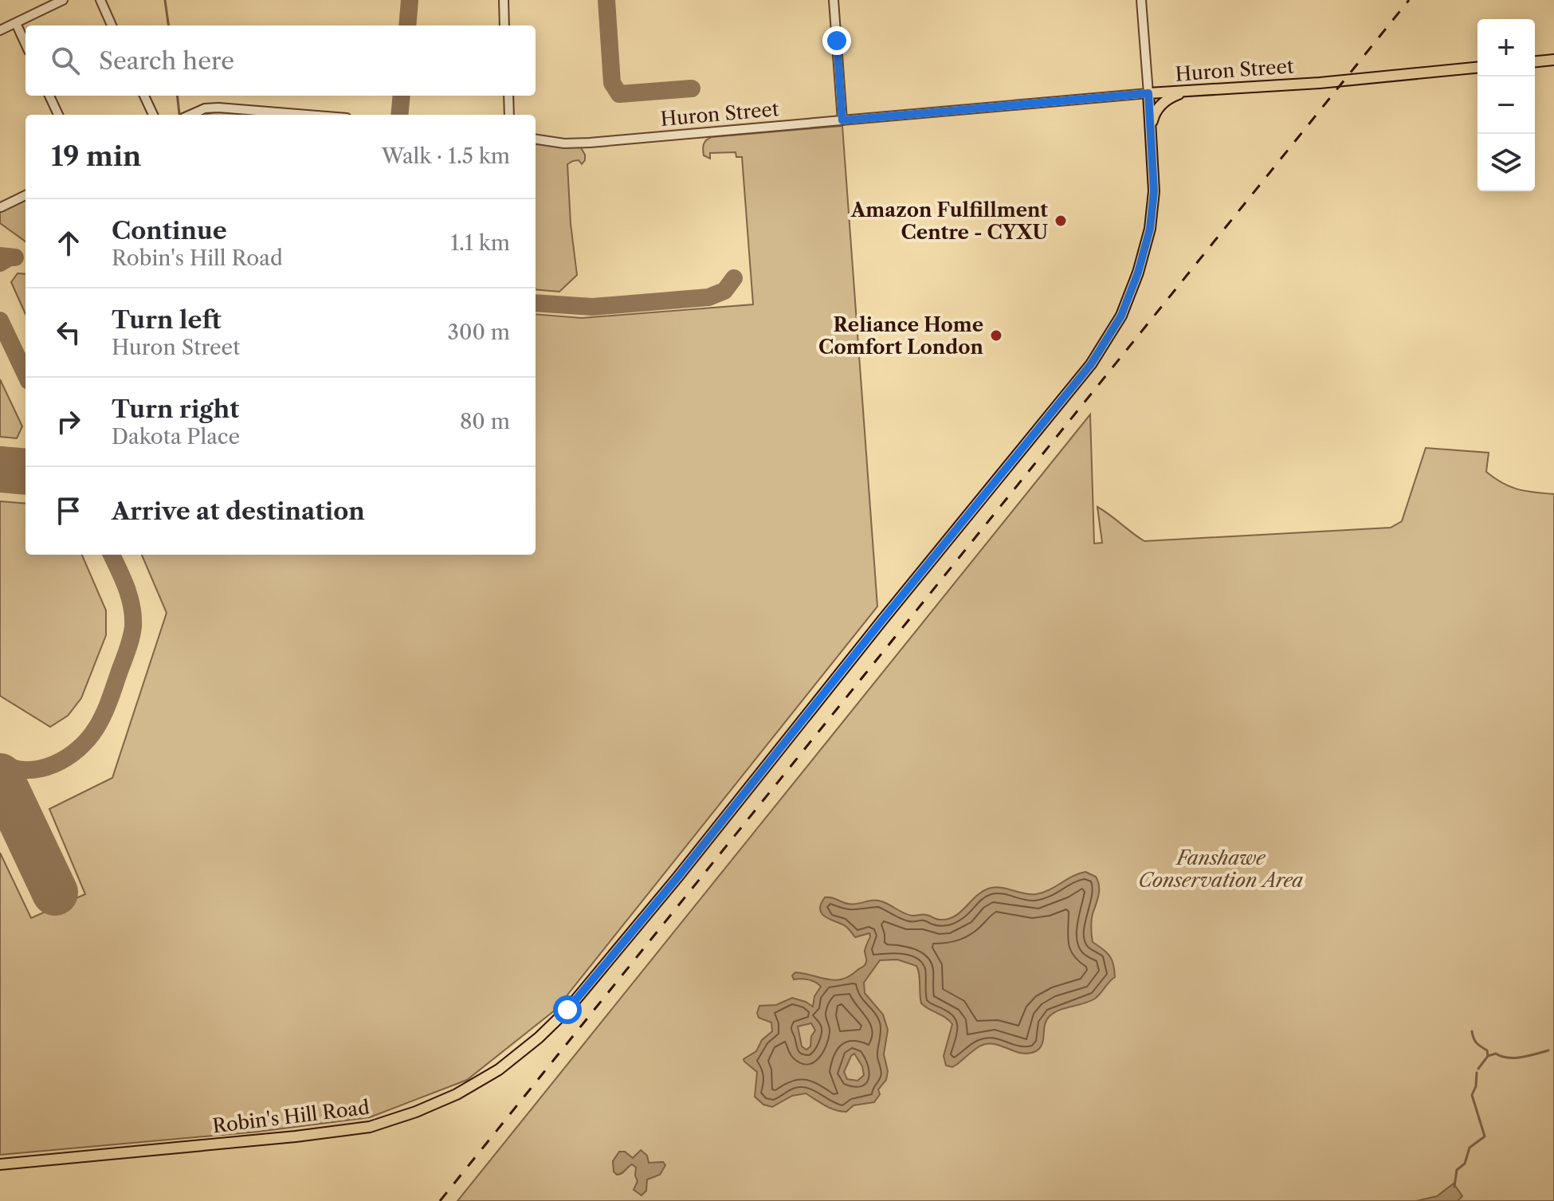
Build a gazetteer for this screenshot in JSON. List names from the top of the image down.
{
  "streets": {
    "main road": ["Huron Street", "Robin's Hill Road"]
  },
  "crossings": [
    ["Huron Street", "Robin's Hill Road"]
  ],
  "parks": ["Fanshawe Conservation Area"],
  "places": ["Amazon Fulfillment Centre - CYXU", "Reliance Home Comfort London"],
  "page": {
    "map_buttons": ["+", "−"],
    "search": "Search here",
    "heading": ["19 min", "Walk · 1.5 km"],
    "list": [
      ["Continue", "Robin's Hill Road", "1.1 km"],
      ["Turn left", "Huron Street", "300 m"],
      ["Turn right", "Dakota Place", "80 m"],
      "Arrive at destination"
    ]
  }
}
